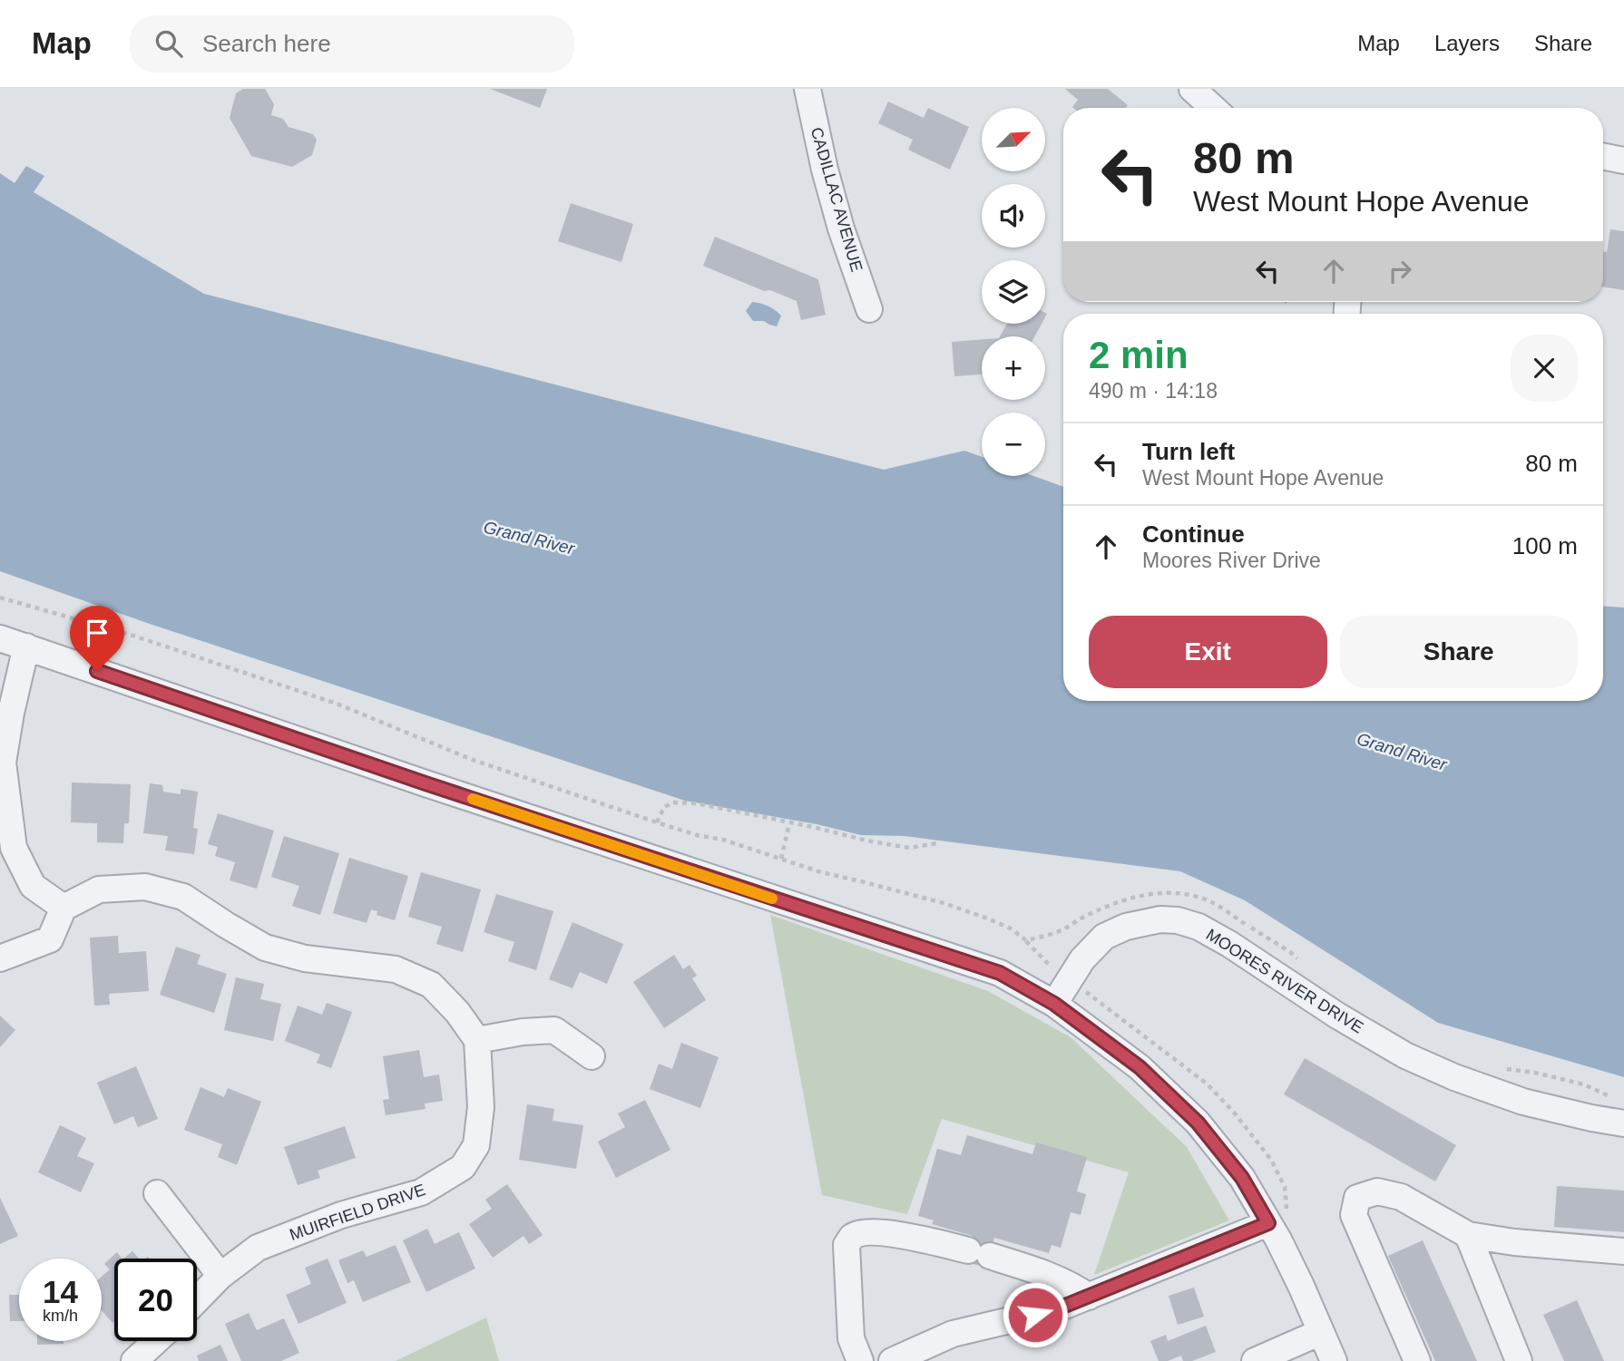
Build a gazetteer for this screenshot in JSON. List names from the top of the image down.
{
  "streets": {
    "street": ["CADILLAC AVENUE", "MOORES RIVER DRIVE", "MUIRFIELD DRIVE"]
  },
  "water": ["Grand River"],
  "north": "top right",
  "page": {
    "header": "Map",
    "search": "Search here",
    "nav": ["Map", "Layers", "Share"],
    "map_buttons": ["+", "−"],
    "turn": ["80 m", "West Mount Hope Avenue"],
    "heading": ["2 min", "490 m · 14:18"],
    "list": [
      {
        "name": "Turn left",
        "note": "West Mount Hope Avenue",
        "value": "80 m"
      },
      {
        "name": "Continue",
        "note": "Moores River Drive",
        "value": "100 m"
      }
    ],
    "buttons": ["Exit", "Share"],
    "speed": "14 km/h",
    "limit": "20"
  }
}
